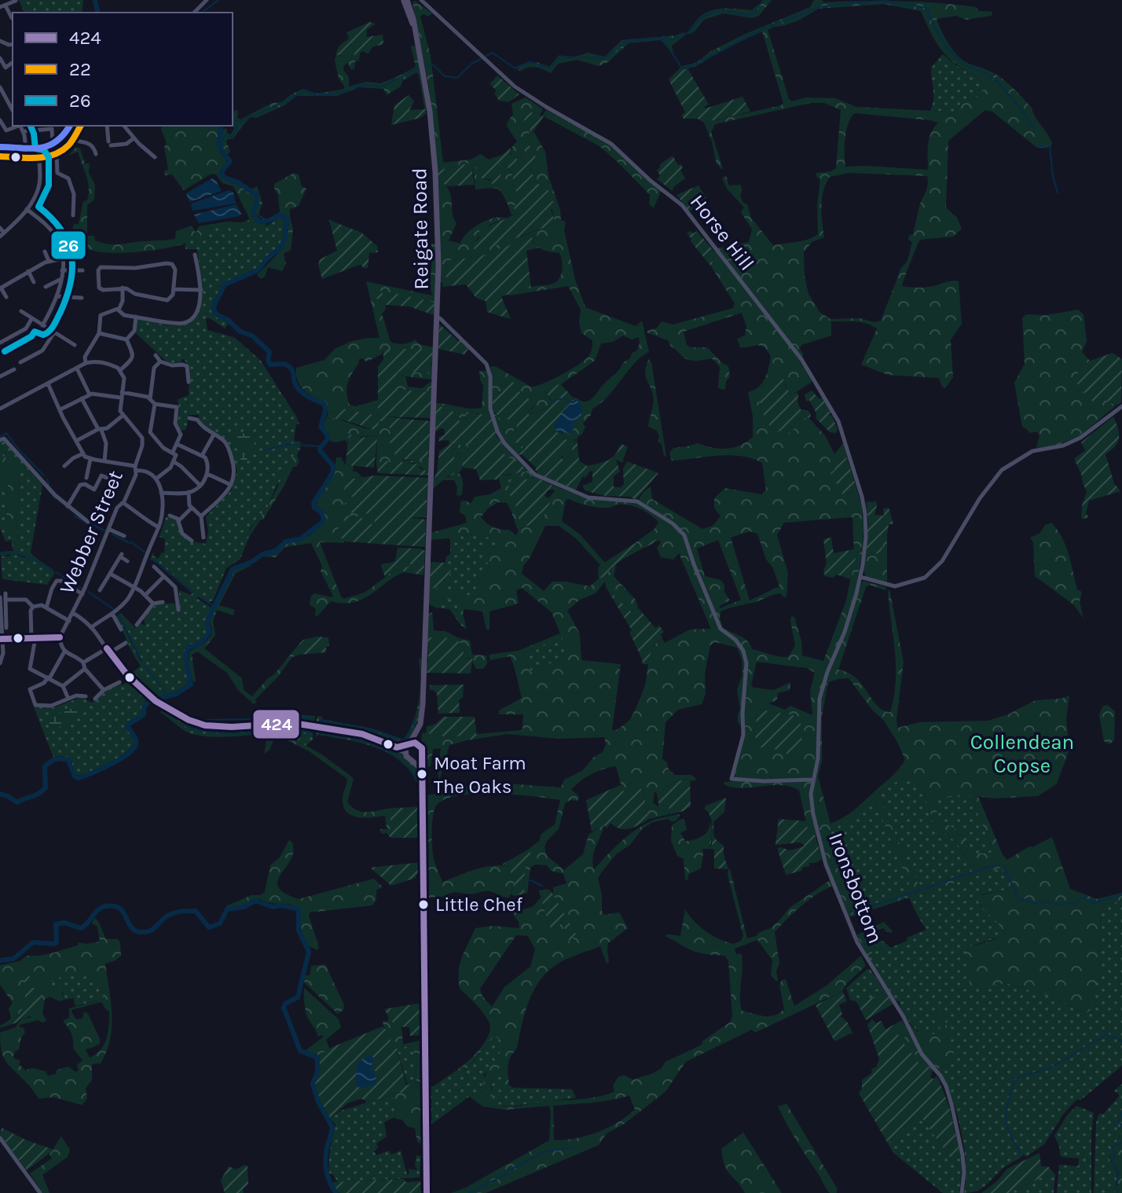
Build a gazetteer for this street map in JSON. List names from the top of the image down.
{
  "streets": {
    "main road": ["Reigate Road"],
    "street": ["Horse Hill", "Webber Street", "Ironsbottom"]
  },
  "crossings": [
    ["Horse Hill", "Ironsbottom"]
  ],
  "parks": ["Collendean Copse"],
  "places": ["Moat Farm The Oaks", "Little Chef"],
  "lines": ["transit line 22", "transit line 26", "transit line 424"],
  "legend": ["424", "22", "26"]
}
